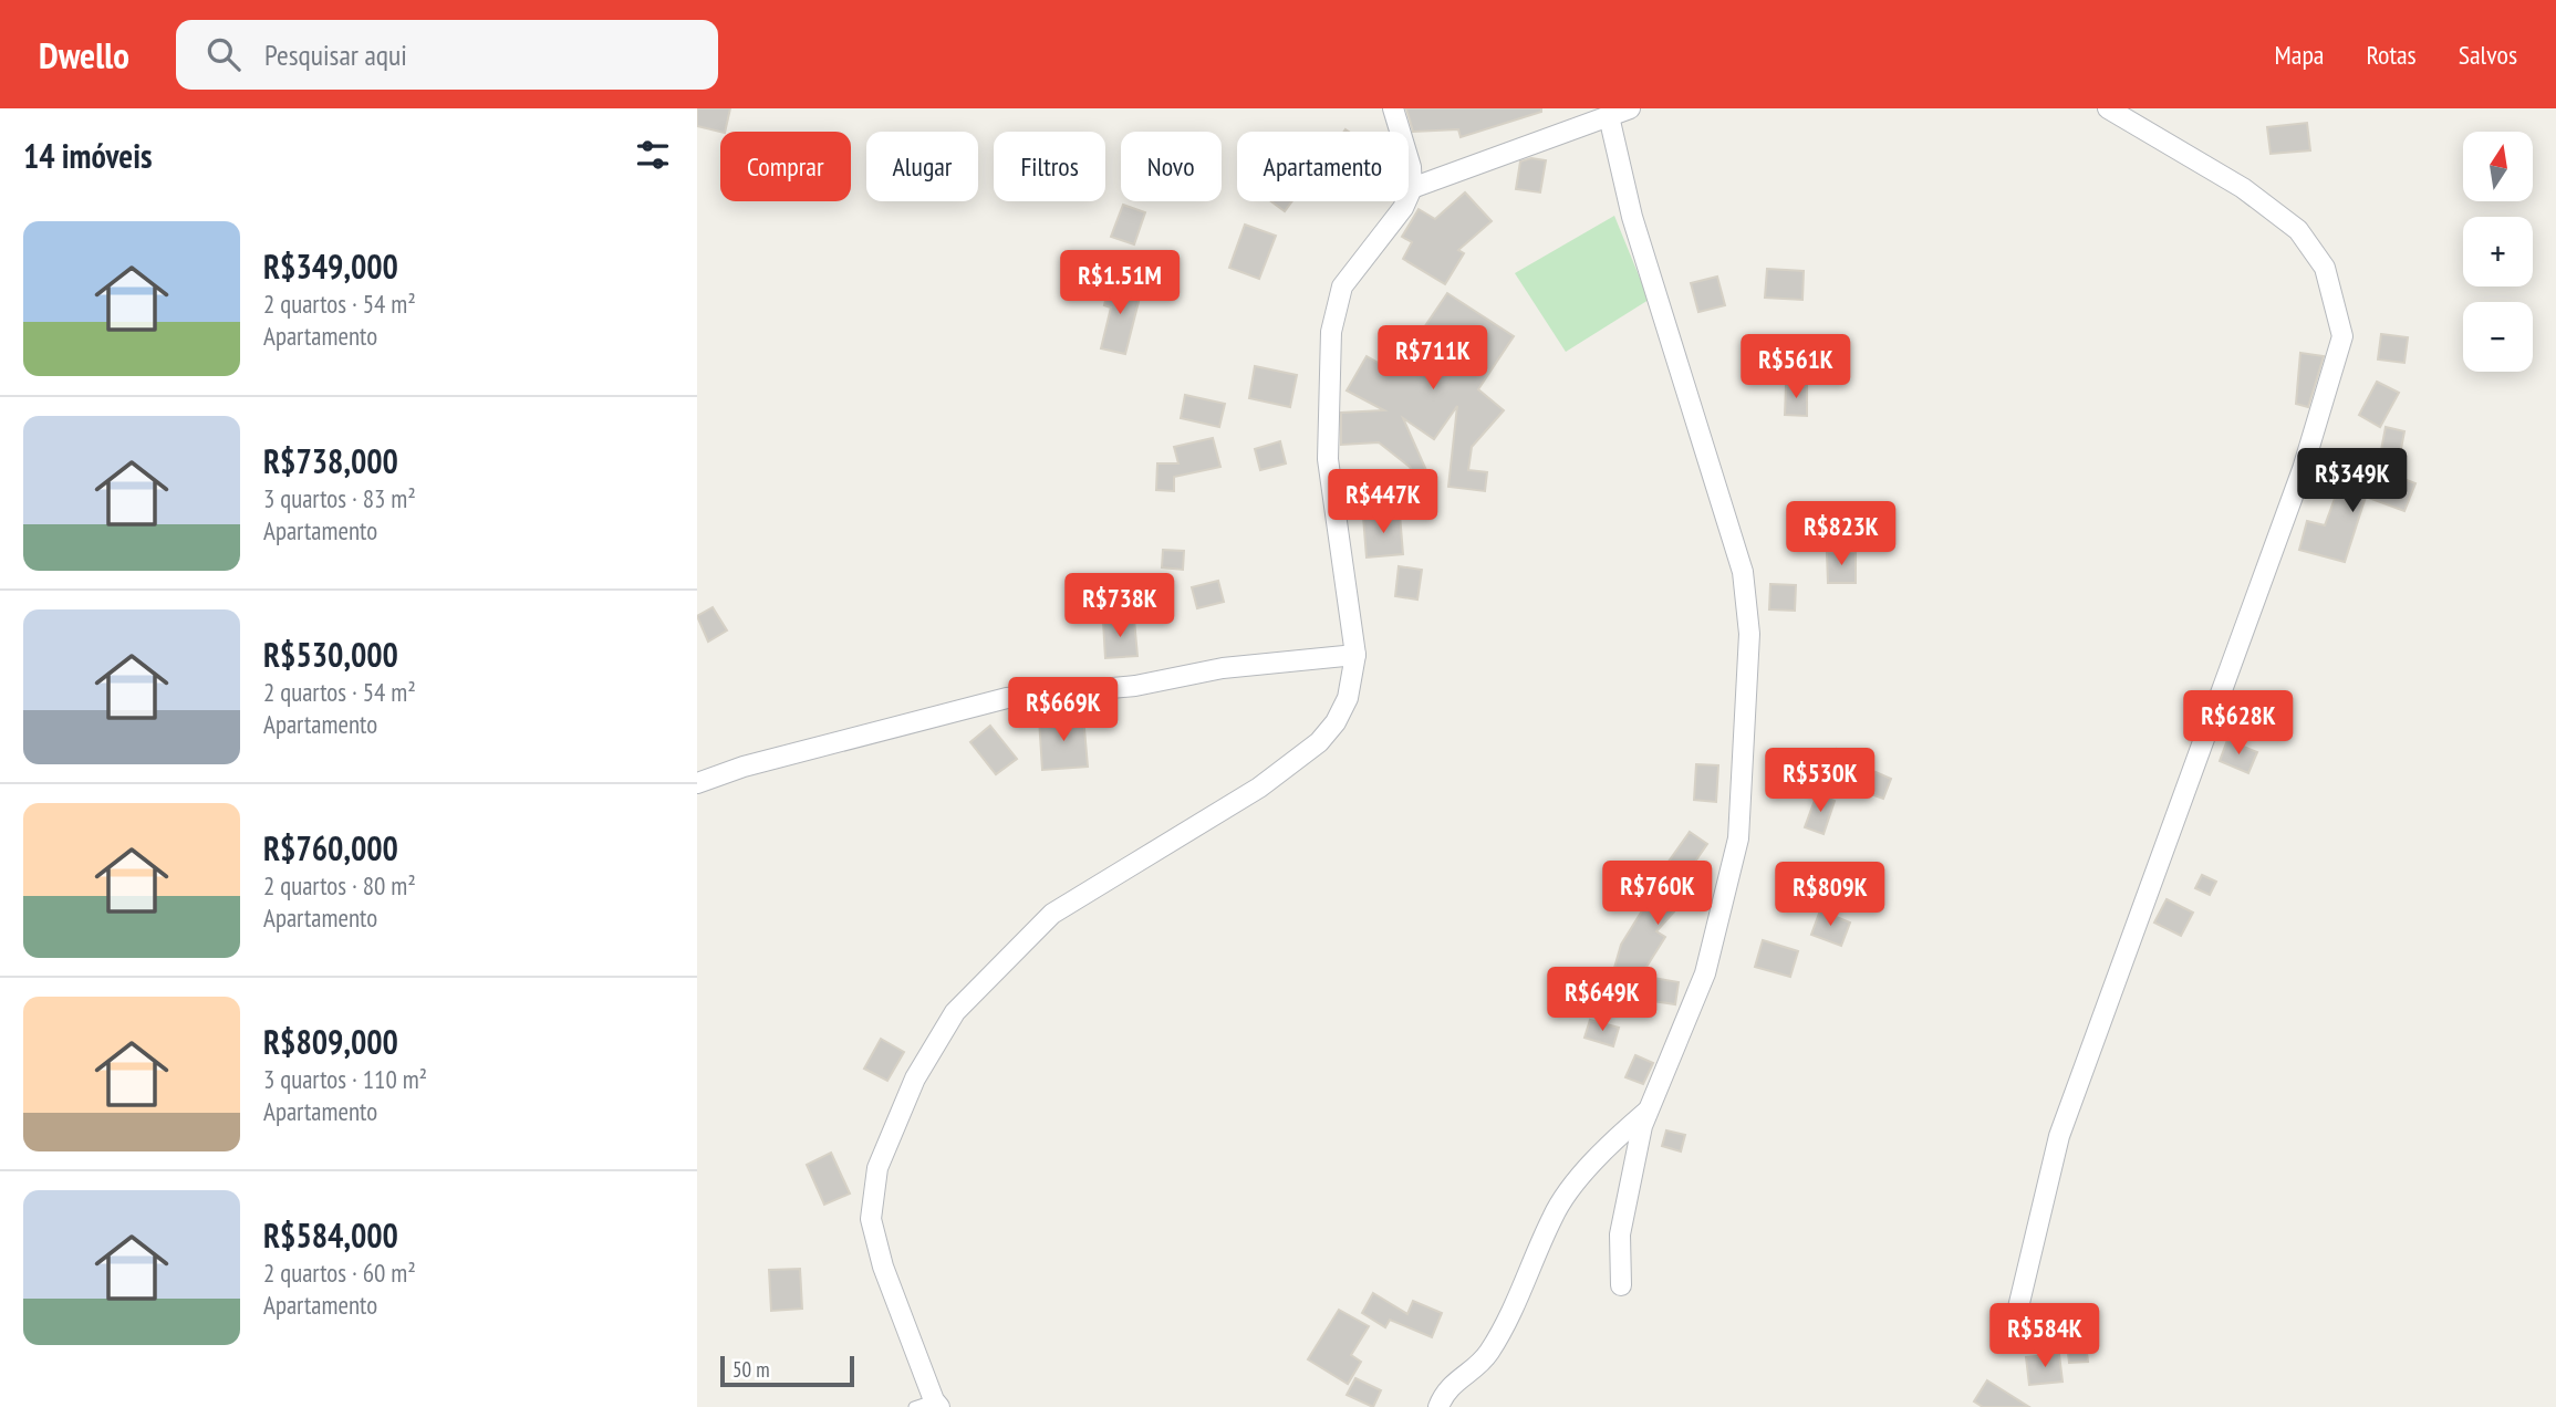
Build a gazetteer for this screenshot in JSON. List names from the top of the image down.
{
  "scale_bar": "50 m",
  "north": "top",
  "page": {
    "header": "Dwello",
    "search": "Pesquisar aqui",
    "nav": ["Mapa", "Rotas", "Salvos"],
    "heading": "14 imóveis",
    "map_buttons": ["+", "−"],
    "chip": [
      "Comprar",
      "Alugar",
      "Filtros",
      "Novo",
      "Apartamento"
    ],
    "list": [
      {
        "name": "R$349,000",
        "note": "2 quartos · 54 m² · Apartamento"
      },
      {
        "name": "R$738,000",
        "note": "3 quartos · 83 m² · Apartamento"
      },
      {
        "name": "R$530,000",
        "note": "2 quartos · 54 m² · Apartamento"
      },
      {
        "name": "R$760,000",
        "note": "2 quartos · 80 m² · Apartamento"
      },
      {
        "name": "R$809,000",
        "note": "3 quartos · 110 m² · Apartamento"
      },
      {
        "name": "R$584,000",
        "note": "2 quartos · 60 m² · Apartamento"
      }
    ],
    "price": [
      "R$1.51M",
      "R$711K",
      "R$561K",
      "R$349K",
      "R$447K",
      "R$823K",
      "R$738K",
      "R$669K",
      "R$628K",
      "R$530K",
      "R$760K",
      "R$809K",
      "R$649K",
      "R$584K"
    ],
    "scale": "50 m"
  }
}
